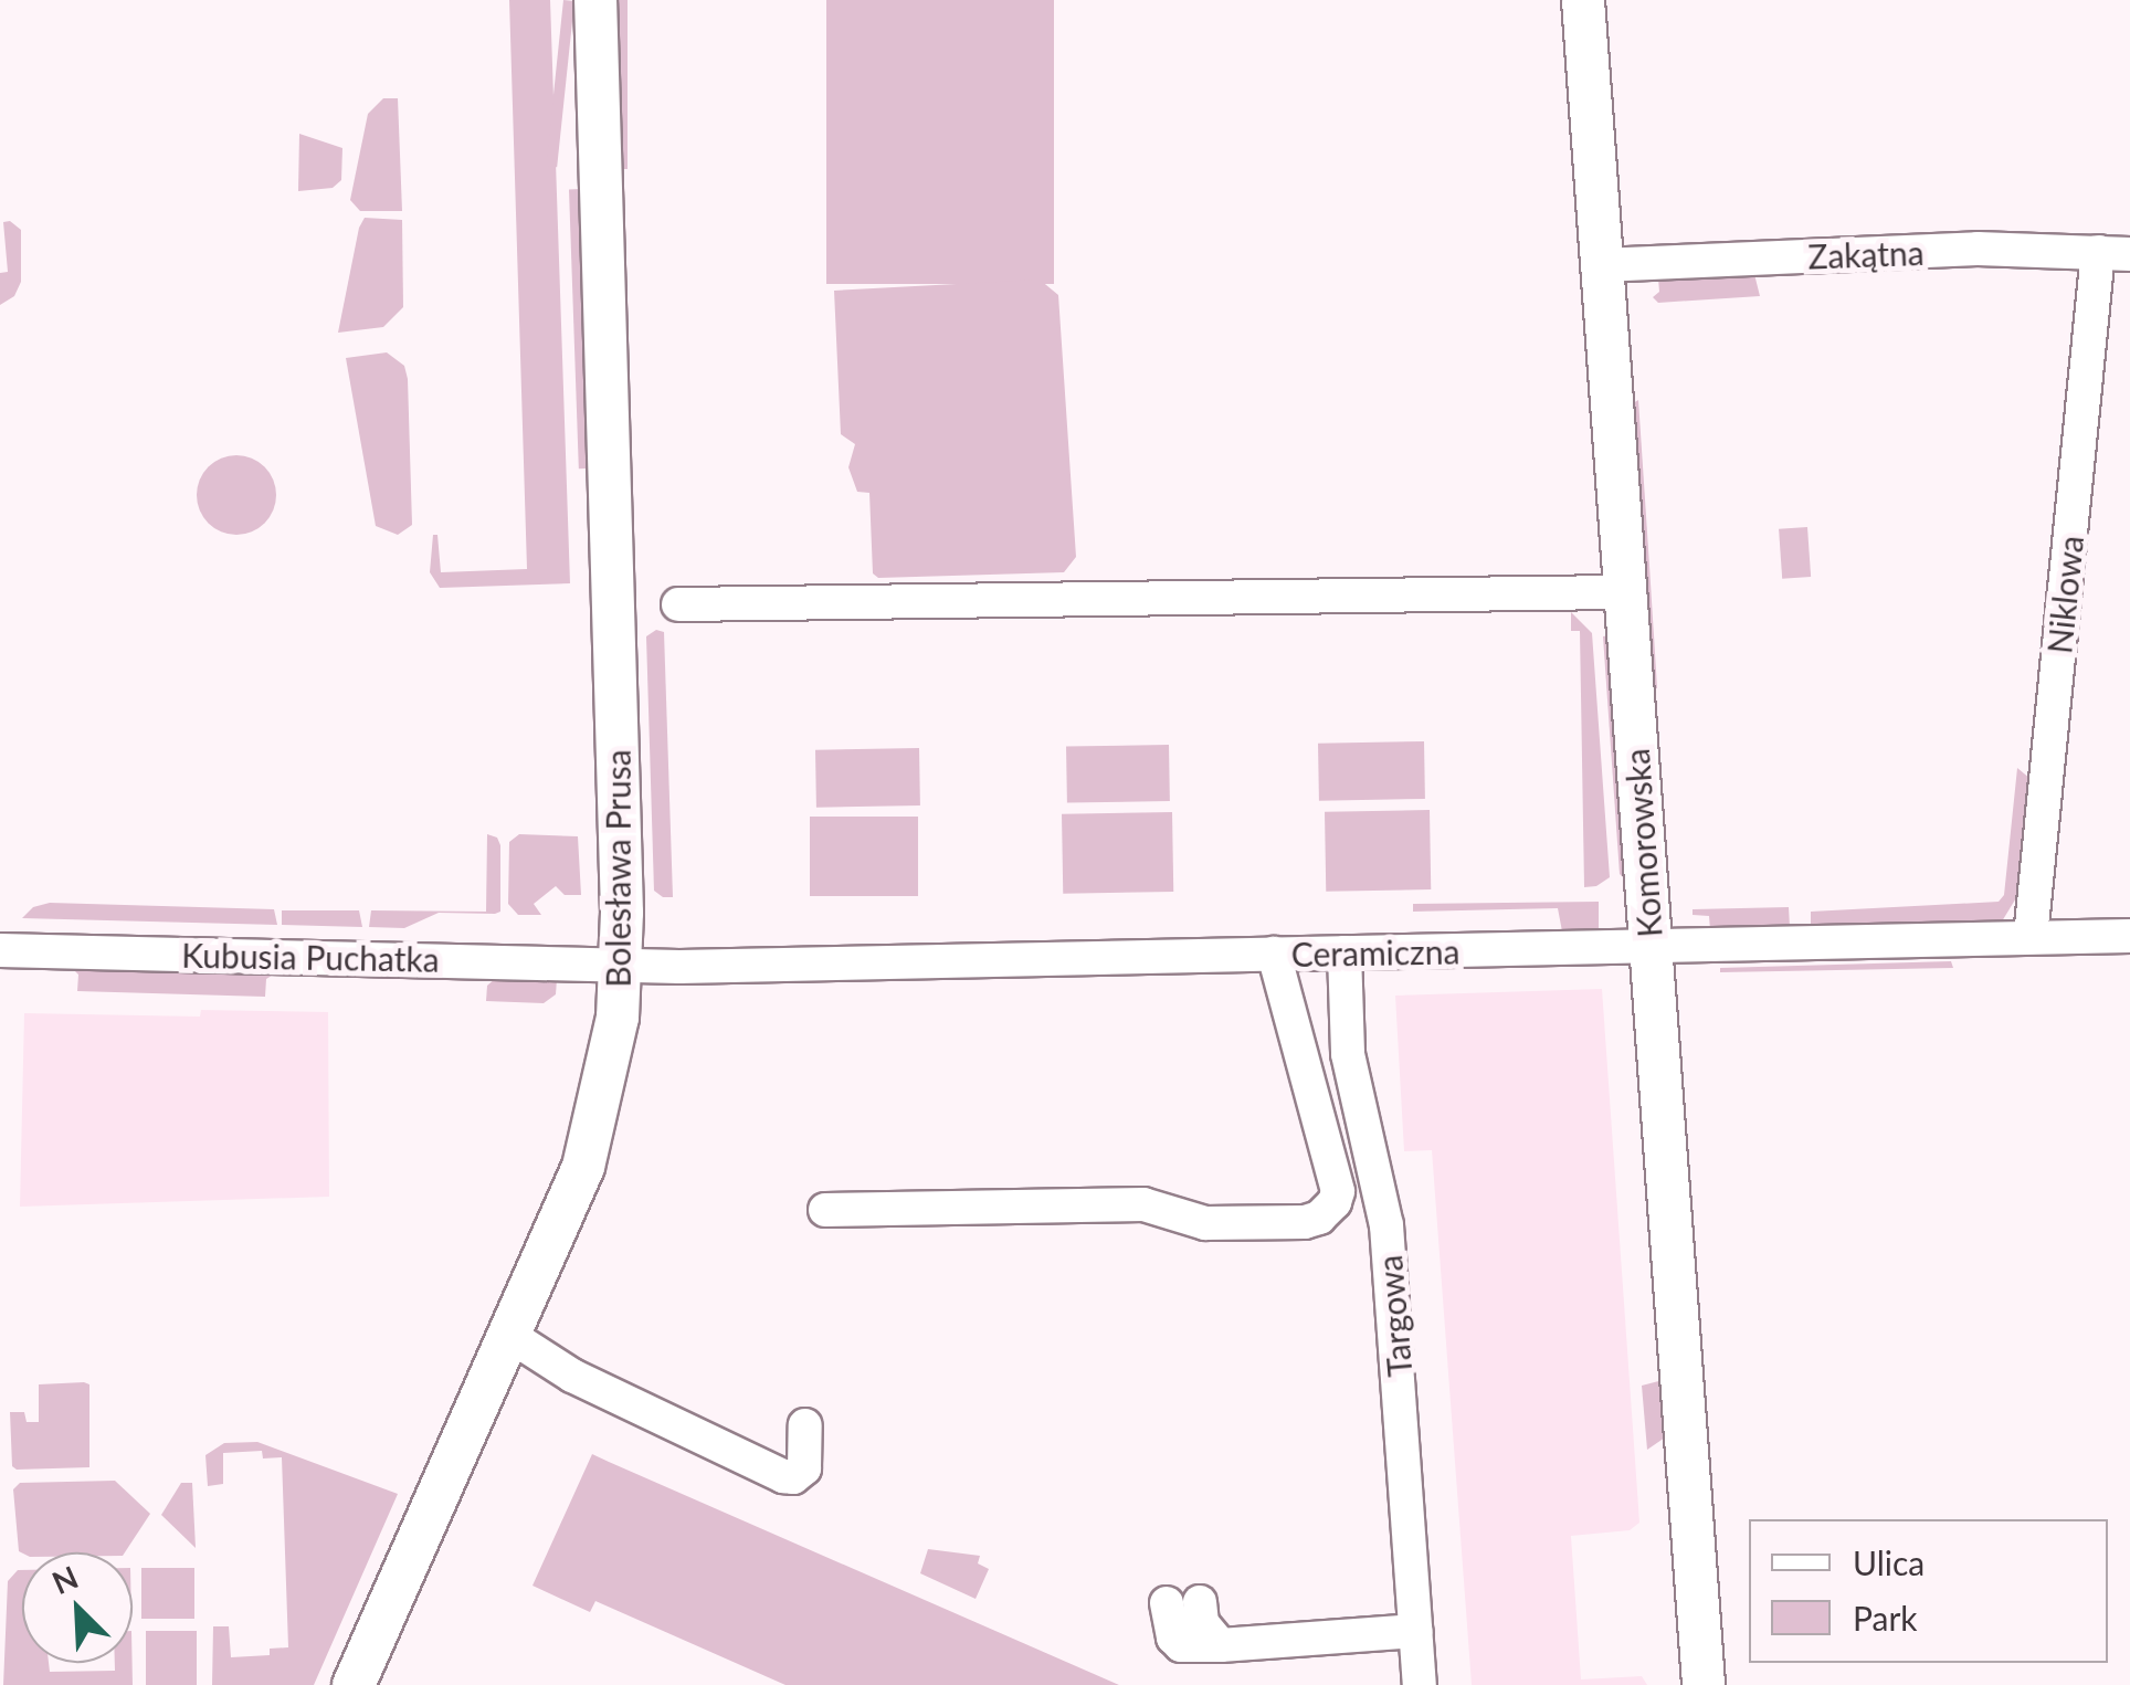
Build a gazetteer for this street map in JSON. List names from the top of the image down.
{
  "streets": {
    "street": [
      "Zakątna",
      "Niklowa",
      "Komorowska",
      "Bolesława Prusa",
      "Ceramiczna",
      "Kubusia Puchatka",
      "Targowa"
    ]
  },
  "crossings": [
    ["Zakątna", "Niklowa"],
    ["Zakątna", "Komorowska"],
    ["Niklowa", "Ceramiczna"],
    ["Komorowska", "Ceramiczna"],
    ["Bolesława Prusa", "Ceramiczna"],
    ["Bolesława Prusa", "Kubusia Puchatka"],
    ["Ceramiczna", "Kubusia Puchatka"],
    ["Ceramiczna", "Targowa"]
  ],
  "legend": ["Ulica", "Park"],
  "north": "top left"
}
